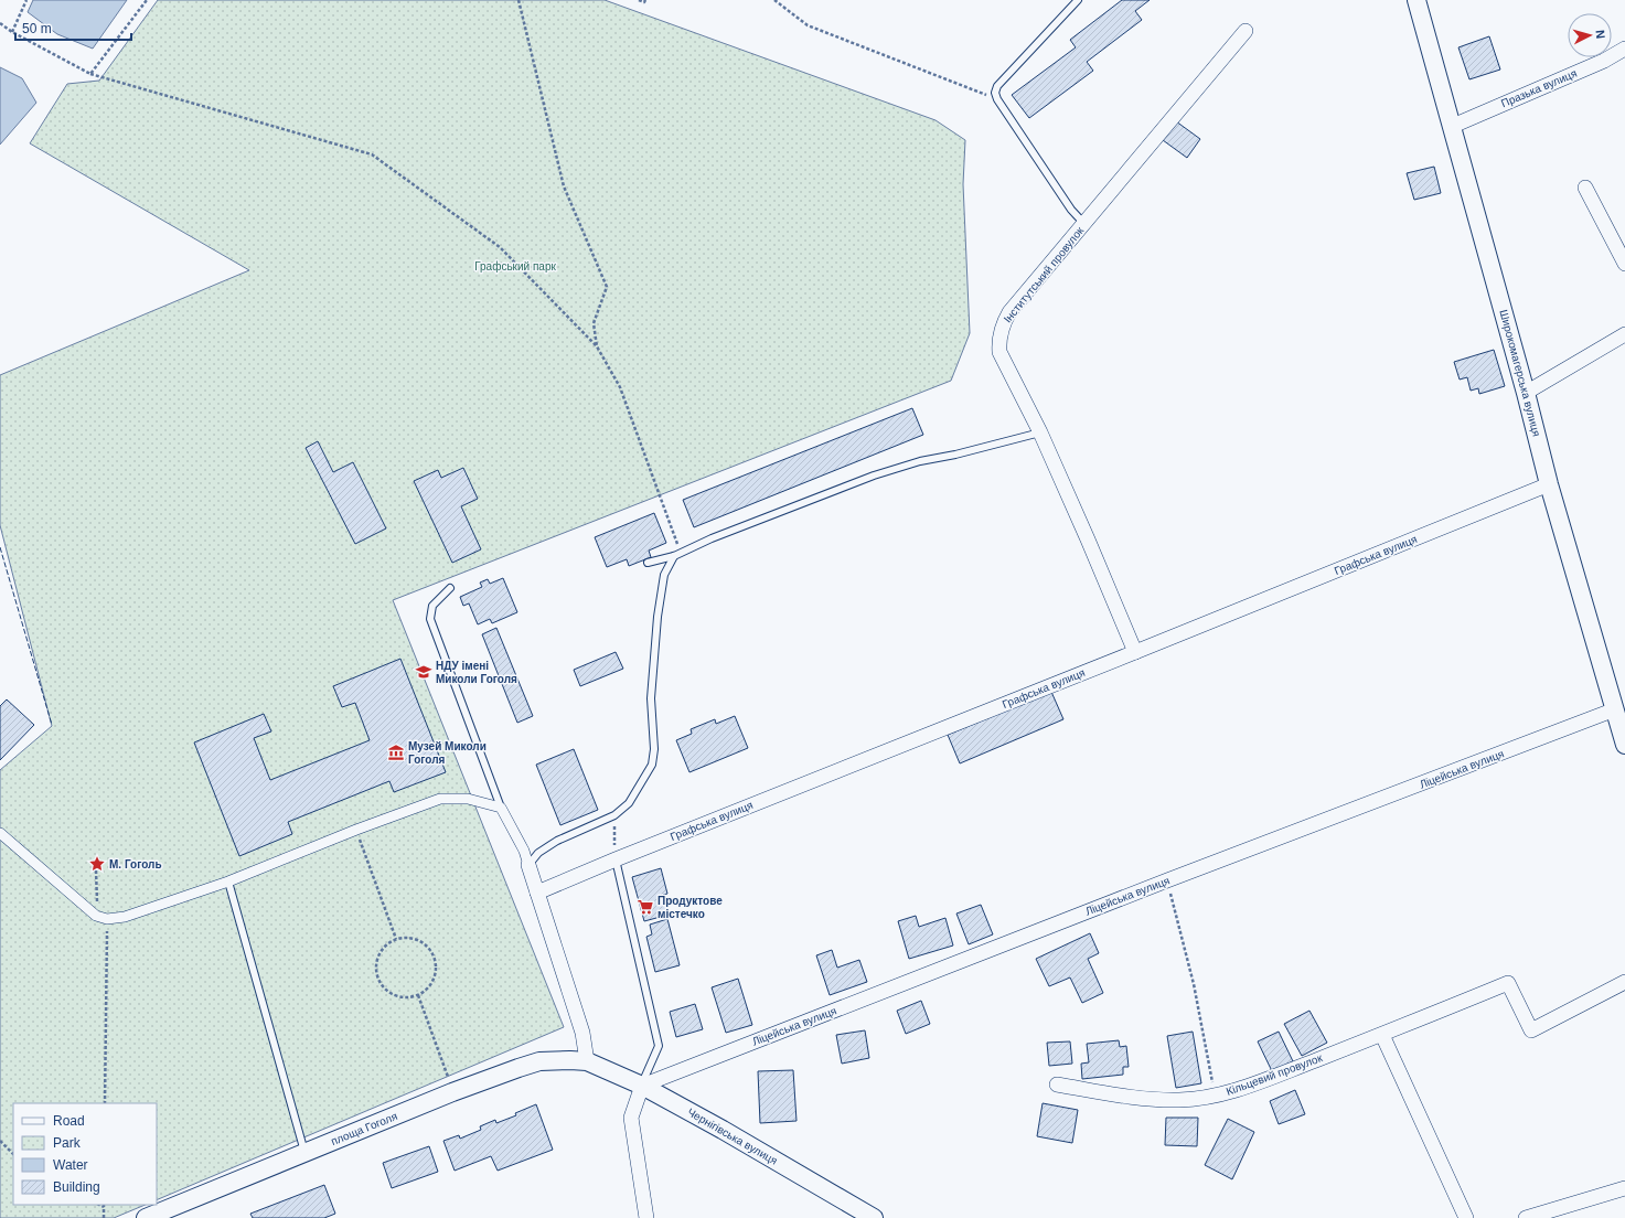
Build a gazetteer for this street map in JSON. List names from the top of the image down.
{
  "streets": {
    "street": [
      "Празька вулиця",
      "Інститутський провулок",
      "Широкомагерська вулиця",
      "Графська вулиця",
      "Ліцейська вулиця",
      "Кільцевий провулок",
      "площа Гоголя",
      "Чернігівська вулиця"
    ]
  },
  "crossings": [
    ["Празька вулиця", "Широкомагерська вулиця"],
    ["Інститутський провулок", "Графська вулиця"],
    ["Широкомагерська вулиця", "Графська вулиця"],
    ["Широкомагерська вулиця", "Ліцейська вулиця"],
    ["Ліцейська вулиця", "Чернігівська вулиця"],
    ["площа Гоголя", "Чернігівська вулиця"]
  ],
  "parks": ["Графський парк"],
  "places": {
    "school or university": ["НДУ імені Миколи Гоголя"],
    "museum": ["Музей Миколи Гоголя"],
    "place": ["М. Гоголь"],
    "supermarket": ["Продуктове містечко"]
  },
  "legend": [
    "Road",
    "Park",
    "Water",
    "Building"
  ],
  "scale_bar": "50 m",
  "north": "right"
}
